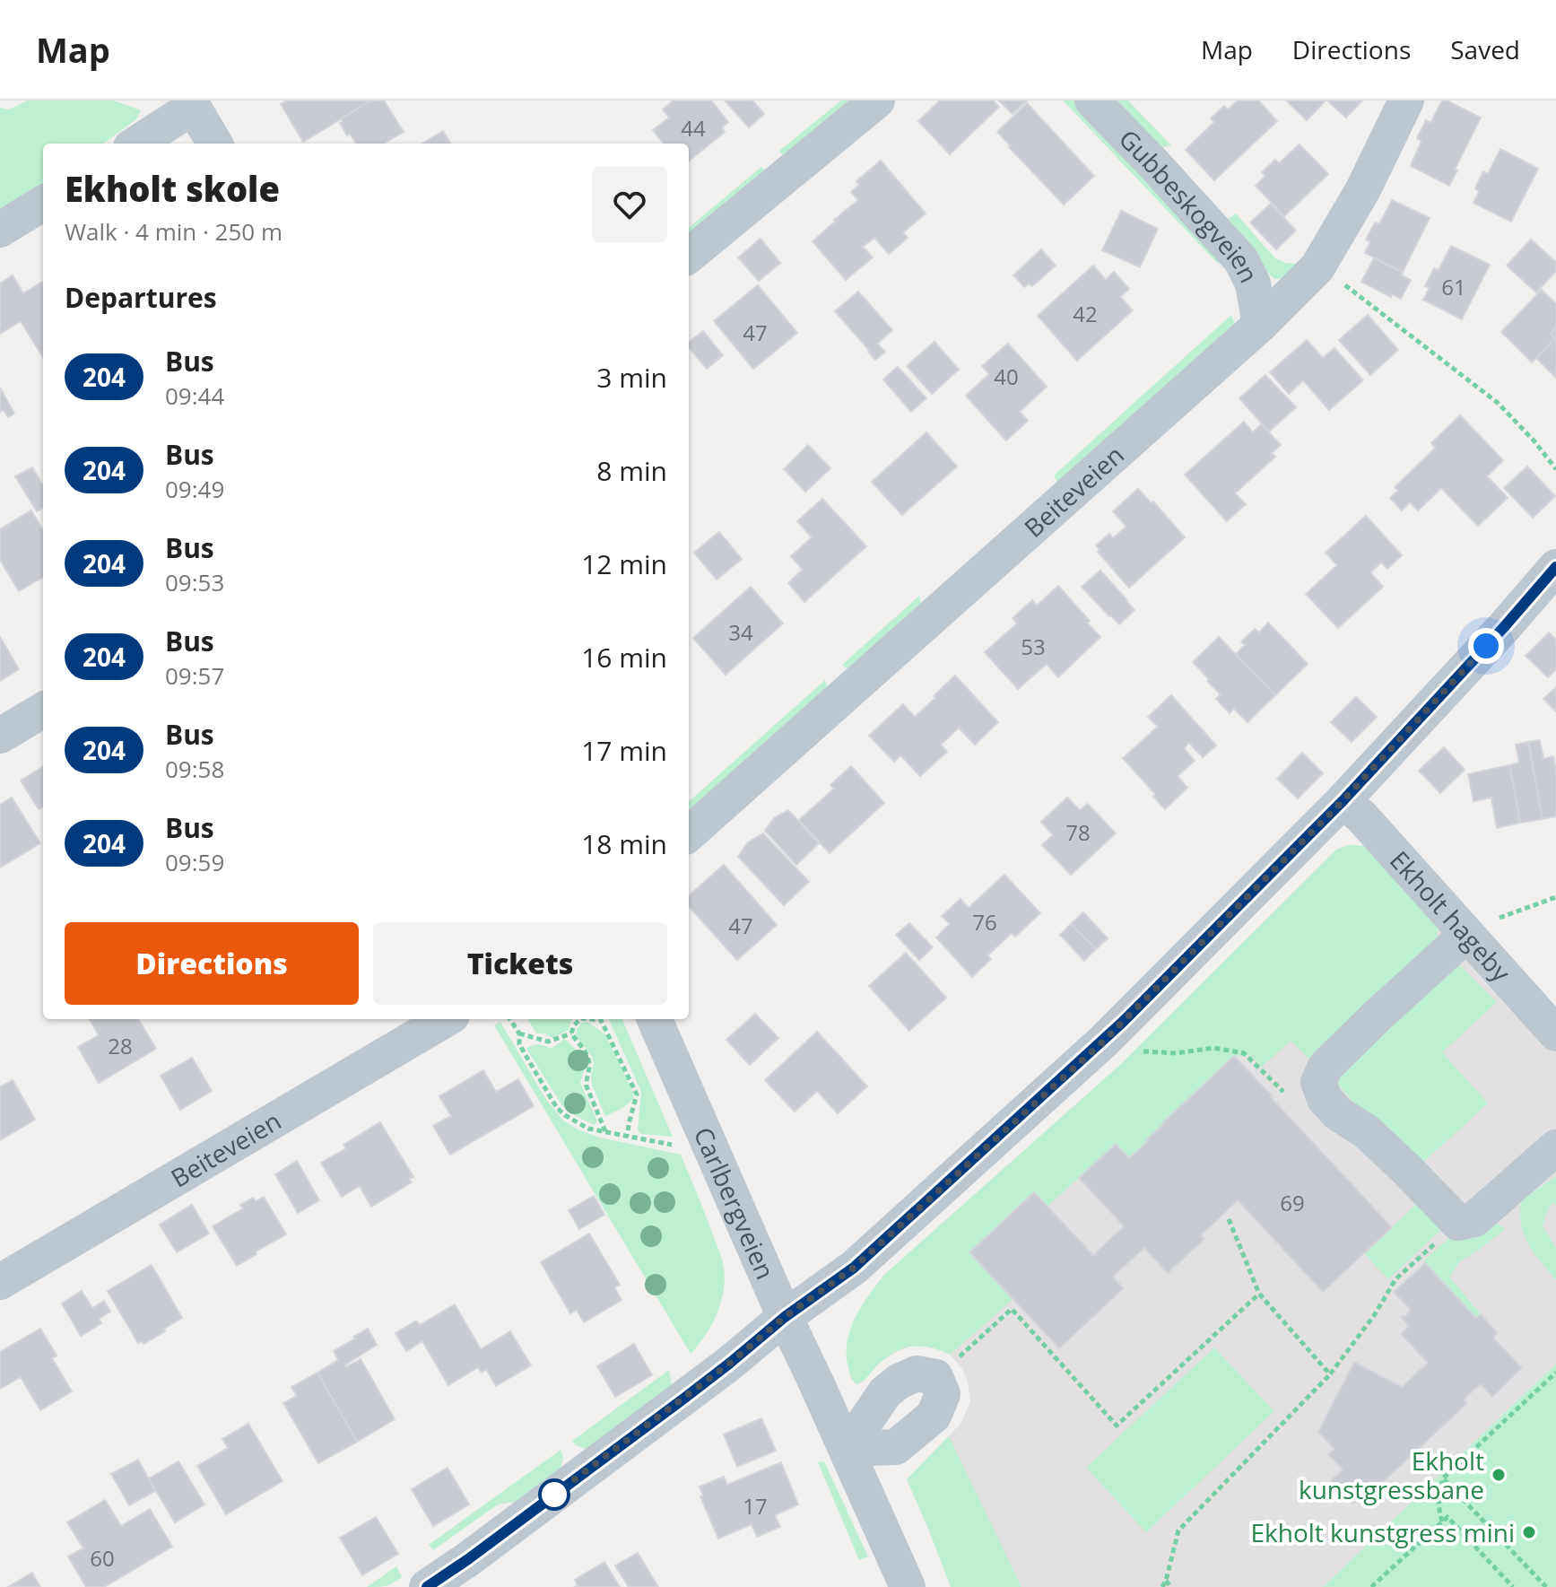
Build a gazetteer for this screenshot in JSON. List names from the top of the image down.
{
  "streets": {
    "street": [
      "Gubbeskogveien",
      "Beiteveien",
      "Ekholt hageby",
      "Carlbergveien"
    ]
  },
  "crossings": [
    ["Gubbeskogveien", "Beiteveien"]
  ],
  "places": ["Ekholt kunstgressbane", "Ekholt kunstgress mini"],
  "lines": ["bus line 204"],
  "house_numbers": [
    "44",
    "61",
    "42",
    "47",
    "40",
    "34",
    "53",
    "78",
    "76",
    "47",
    "28",
    "69",
    "17",
    "60"
  ],
  "page": {
    "header": "Map",
    "nav": ["Map", "Directions", "Saved"],
    "heading": [
      ["Ekholt skole", "Walk · 4 min · 250 m"],
      "Departures"
    ],
    "list": [
      {
        "mark": "204",
        "name": "Bus",
        "note": "09:44",
        "value": "3 min"
      },
      {
        "mark": "204",
        "name": "Bus",
        "note": "09:49",
        "value": "8 min"
      },
      {
        "mark": "204",
        "name": "Bus",
        "note": "09:53",
        "value": "12 min"
      },
      {
        "mark": "204",
        "name": "Bus",
        "note": "09:57",
        "value": "16 min"
      },
      {
        "mark": "204",
        "name": "Bus",
        "note": "09:58",
        "value": "17 min"
      },
      {
        "mark": "204",
        "name": "Bus",
        "note": "09:59",
        "value": "18 min"
      }
    ],
    "buttons": ["Directions", "Tickets"]
  }
}
